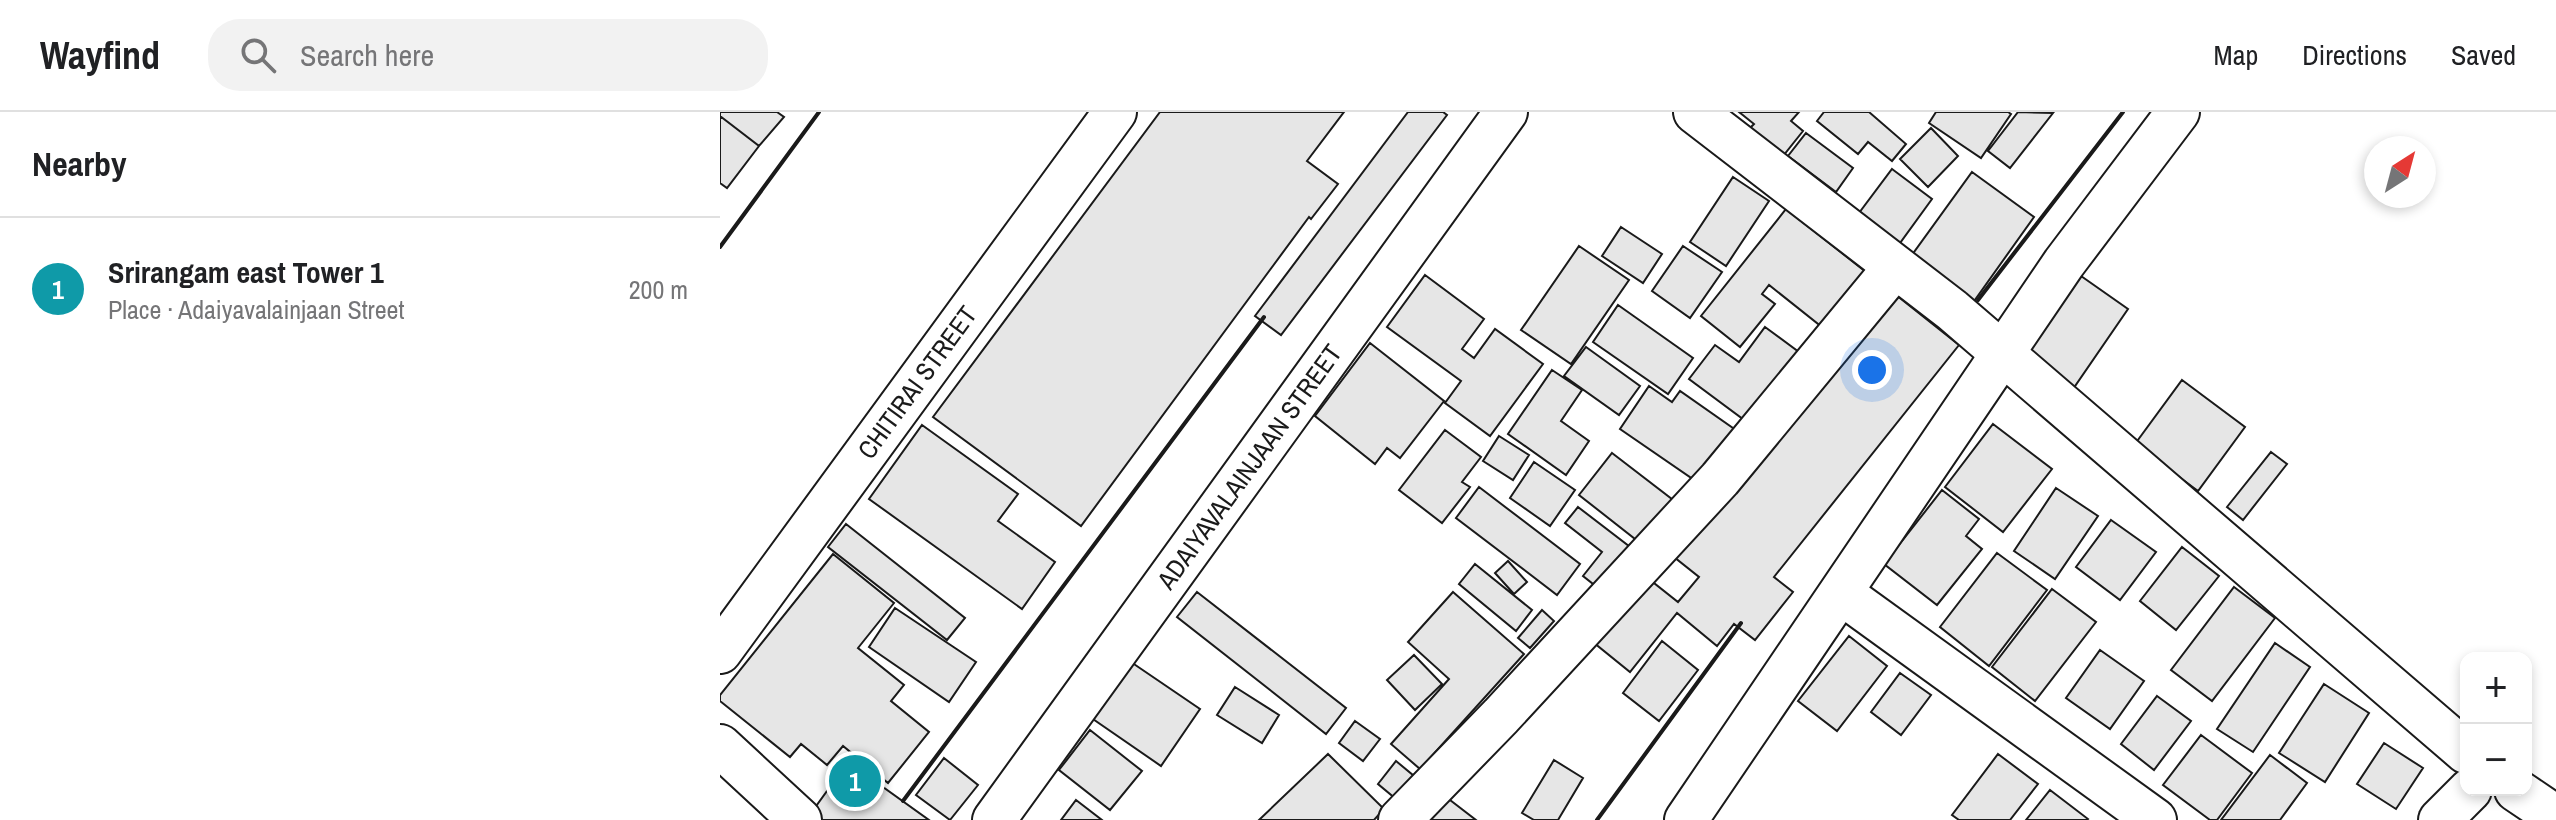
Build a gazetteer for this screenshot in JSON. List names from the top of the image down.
{
  "streets": {
    "street": ["CHITIRAI STREET", "ADAIYAVALAINJAAN STREET"]
  },
  "north": "top right",
  "page": {
    "header": "Wayfind",
    "search": "Search here",
    "nav": ["Map", "Directions", "Saved"],
    "heading": "Nearby",
    "list": [
      {
        "mark": "1",
        "name": "Srirangam east Tower 1",
        "note": "Place · Adaiyavalainjaan Street",
        "value": "200 m"
      }
    ],
    "map_buttons": ["+", "−"],
    "pins": "1"
  }
}
